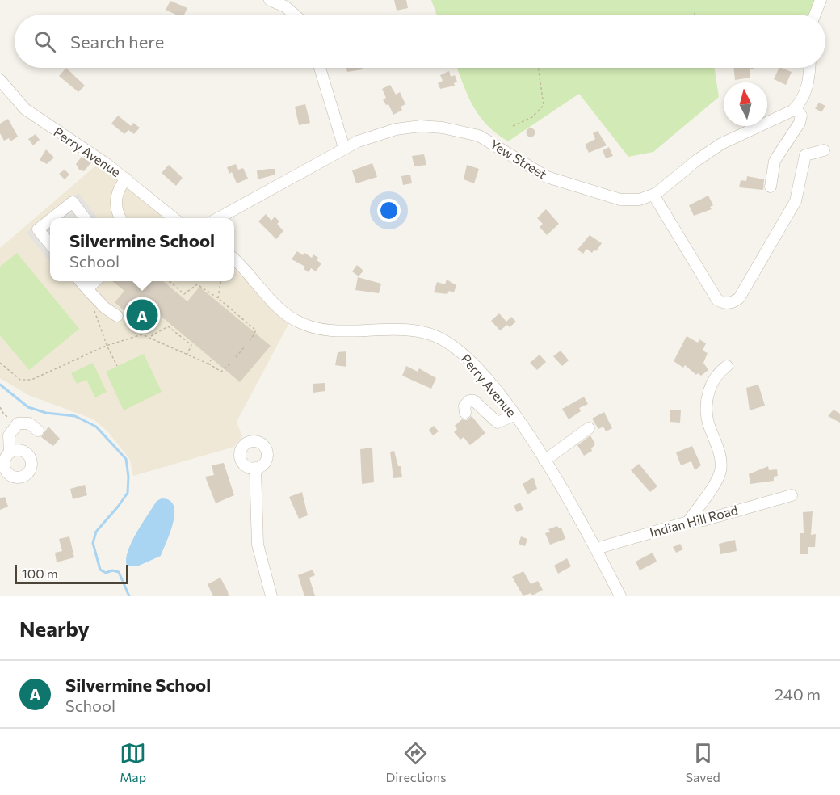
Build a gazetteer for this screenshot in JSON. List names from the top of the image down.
{
  "streets": {
    "street": ["Perry Avenue", "Yew Street", "Indian Hill Road"]
  },
  "crossings": [
    ["Perry Avenue", "Indian Hill Road"]
  ],
  "scale_bar": "100 m",
  "north": "top",
  "page": {
    "search": "Search here",
    "popup": ["Silvermine School", "School"],
    "pins": "A",
    "scale": "100 m",
    "heading": "Nearby",
    "list": [
      {
        "mark": "A",
        "name": "Silvermine School",
        "note": "School",
        "value": "240 m"
      }
    ],
    "nav": ["Map", "Directions", "Saved"]
  }
}
